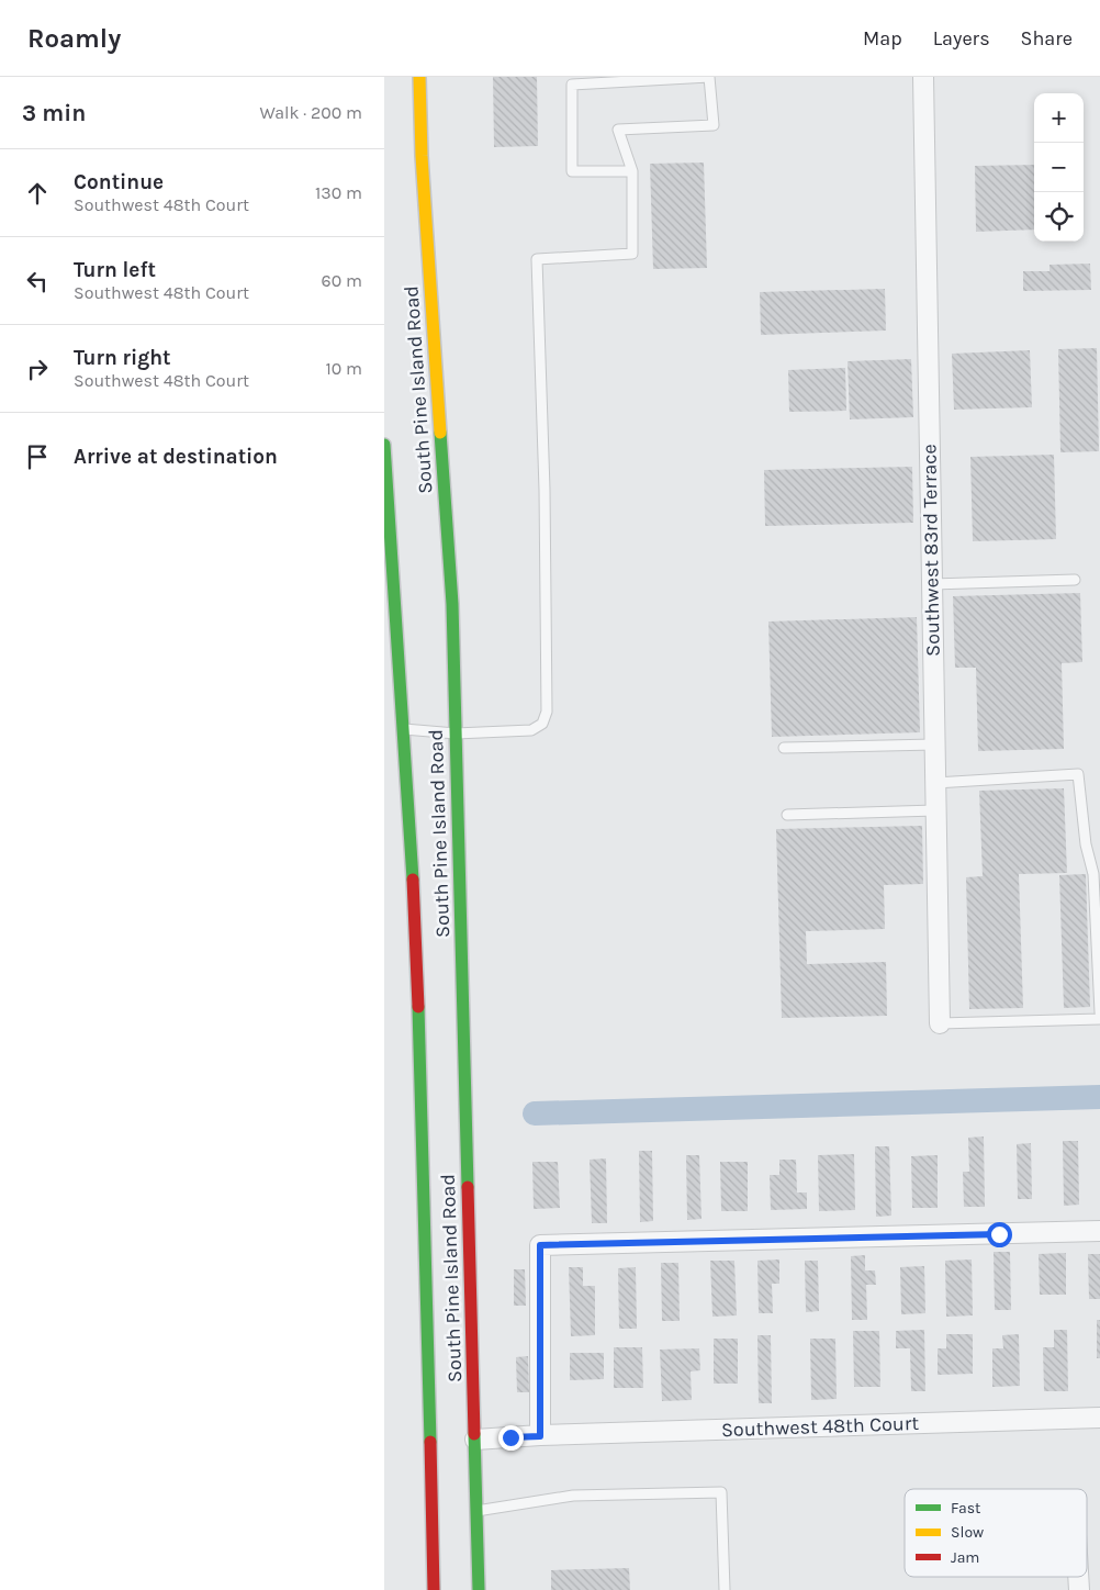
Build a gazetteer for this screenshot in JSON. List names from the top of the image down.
{
  "streets": {
    "main road": ["South Pine Island Road"],
    "street": ["Southwest 83rd Terrace", "Southwest 48th Court"]
  },
  "crossings": [
    ["South Pine Island Road", "Southwest 48th Court"]
  ],
  "legend": ["Fast", "Slow", "Jam"],
  "page": {
    "header": "Roamly",
    "nav": ["Map", "Layers", "Share"],
    "heading": ["3 min", "Walk · 200 m"],
    "map_buttons": ["+", "−"],
    "list": [
      ["Continue", "Southwest 48th Court", "130 m"],
      ["Turn left", "Southwest 48th Court", "60 m"],
      ["Turn right", "Southwest 48th Court", "10 m"],
      "Arrive at destination"
    ]
  }
}
